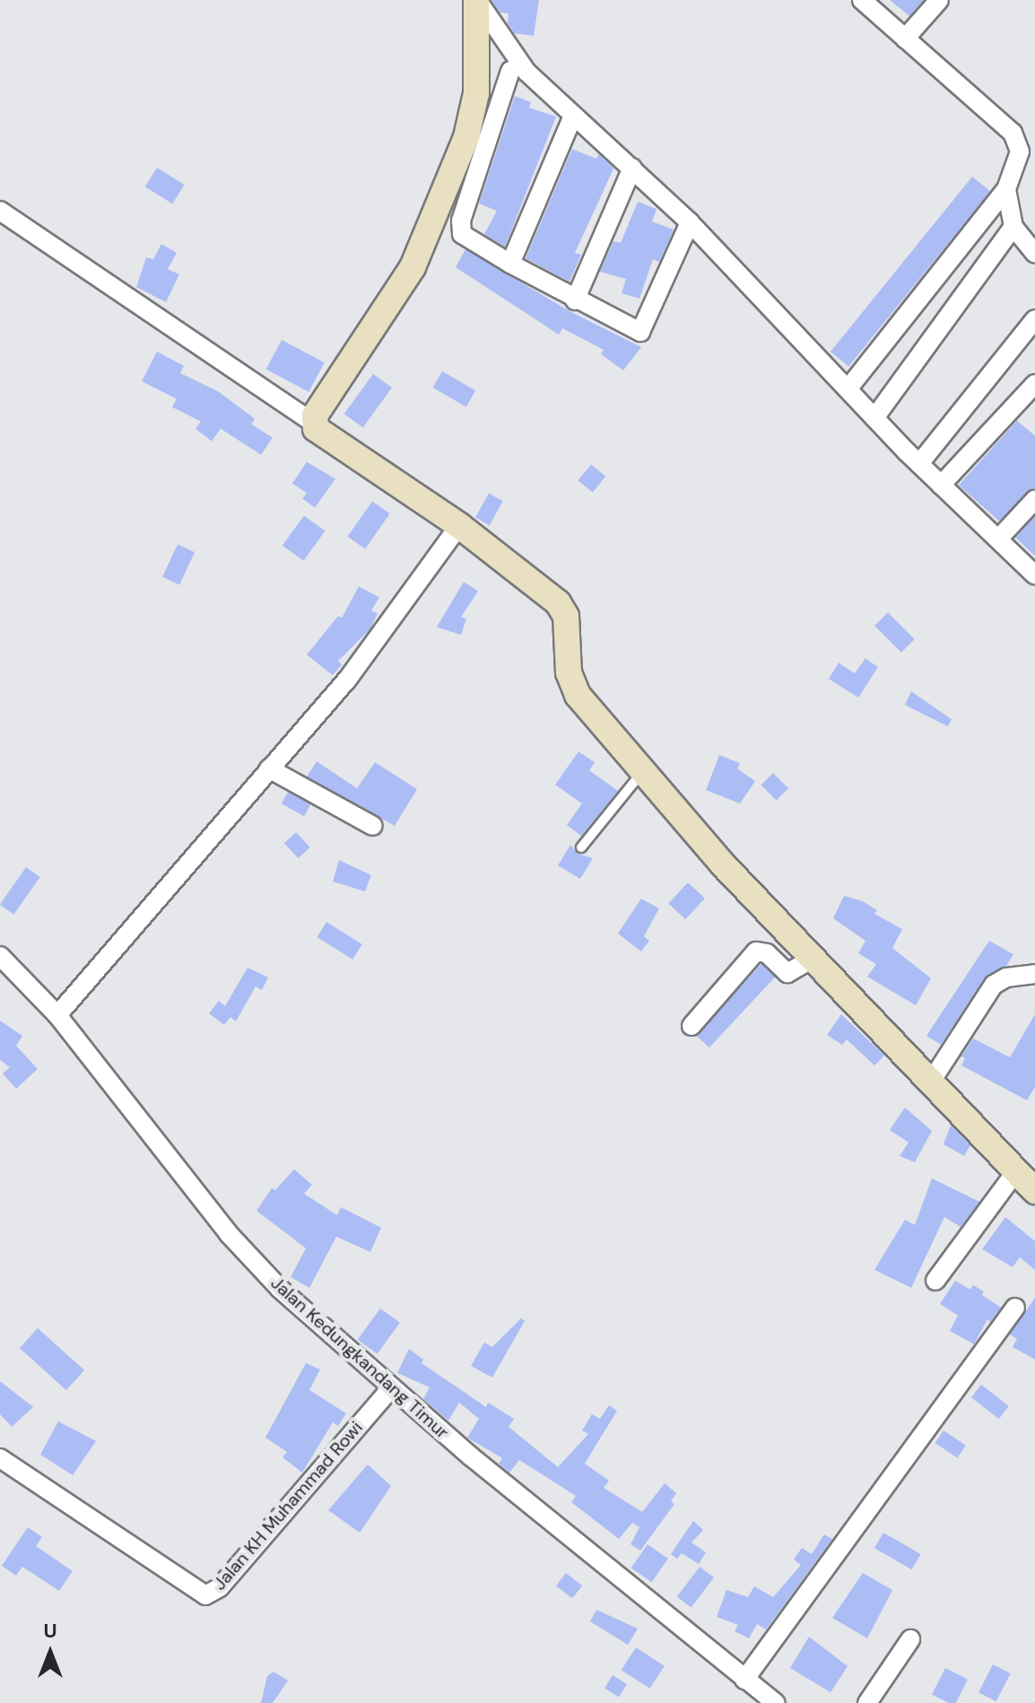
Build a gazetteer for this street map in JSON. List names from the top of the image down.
{
  "streets": {
    "street": ["Jalan Kedungkandang Timur", "Jalan KH Muhammad Rowi"]
  },
  "crossings": [
    ["Jalan Kedungkandang Timur", "Jalan KH Muhammad Rowi"]
  ],
  "north": "top"
}
